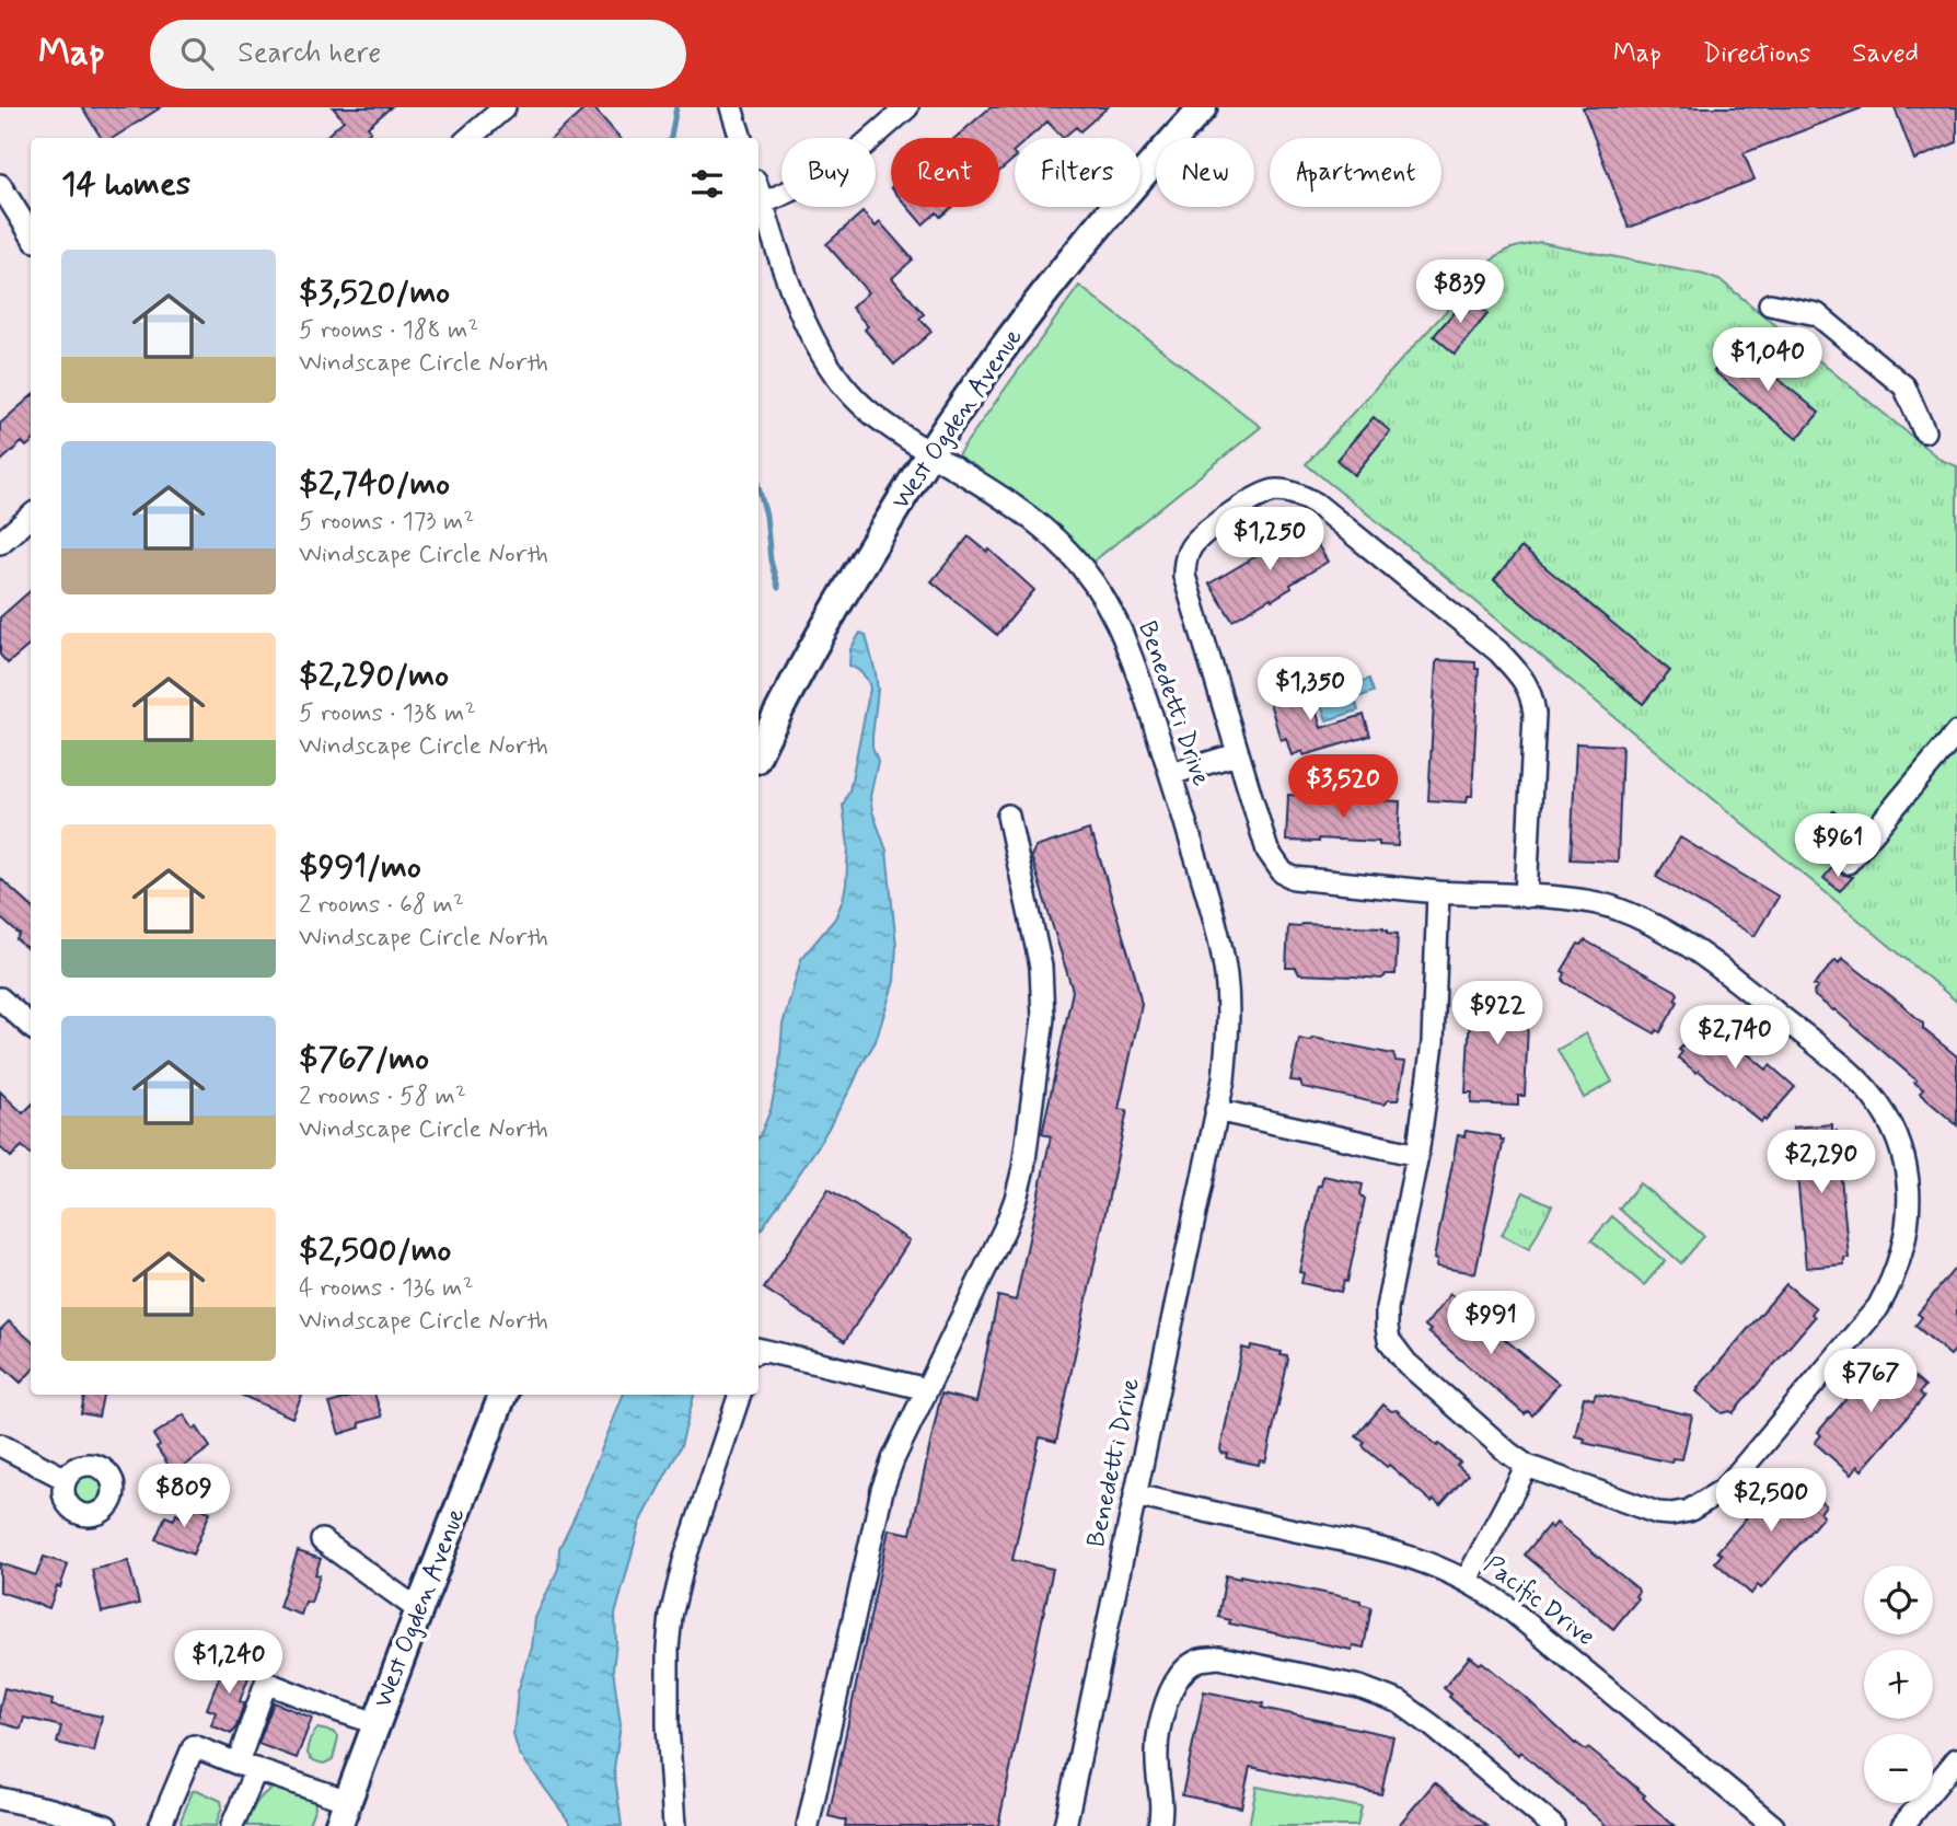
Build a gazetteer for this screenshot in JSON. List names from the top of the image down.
{
  "streets": {
    "main road": ["West Ogden Avenue"],
    "street": ["Benedetti Drive", "Pacific Drive"]
  },
  "crossings": [
    ["West Ogden Avenue", "Benedetti Drive"],
    ["Benedetti Drive", "Pacific Drive"]
  ],
  "page": {
    "header": "Map",
    "search": "Search here",
    "nav": ["Map", "Directions", "Saved"],
    "chip": [
      "Buy",
      "Rent",
      "Filters",
      "New",
      "Apartment"
    ],
    "heading": "14 homes",
    "list": [
      {
        "name": "$3,520/mo",
        "note": "5 rooms · 188 m² · Windscape Circle North"
      },
      {
        "name": "$2,740/mo",
        "note": "5 rooms · 173 m² · Windscape Circle North"
      },
      {
        "name": "$2,290/mo",
        "note": "5 rooms · 138 m² · Windscape Circle North"
      },
      {
        "name": "$991/mo",
        "note": "2 rooms · 68 m² · Windscape Circle North"
      },
      {
        "name": "$767/mo",
        "note": "2 rooms · 58 m² · Windscape Circle North"
      },
      {
        "name": "$2,500/mo",
        "note": "4 rooms · 136 m² · Windscape Circle North"
      }
    ],
    "price": [
      "$839",
      "$1,040",
      "$1,250",
      "$1,350",
      "$3,520",
      "$961",
      "$922",
      "$2,740",
      "$2,290",
      "$991",
      "$767",
      "$809",
      "$2,500",
      "$1,240"
    ],
    "map_buttons": ["+", "−"]
  }
}
